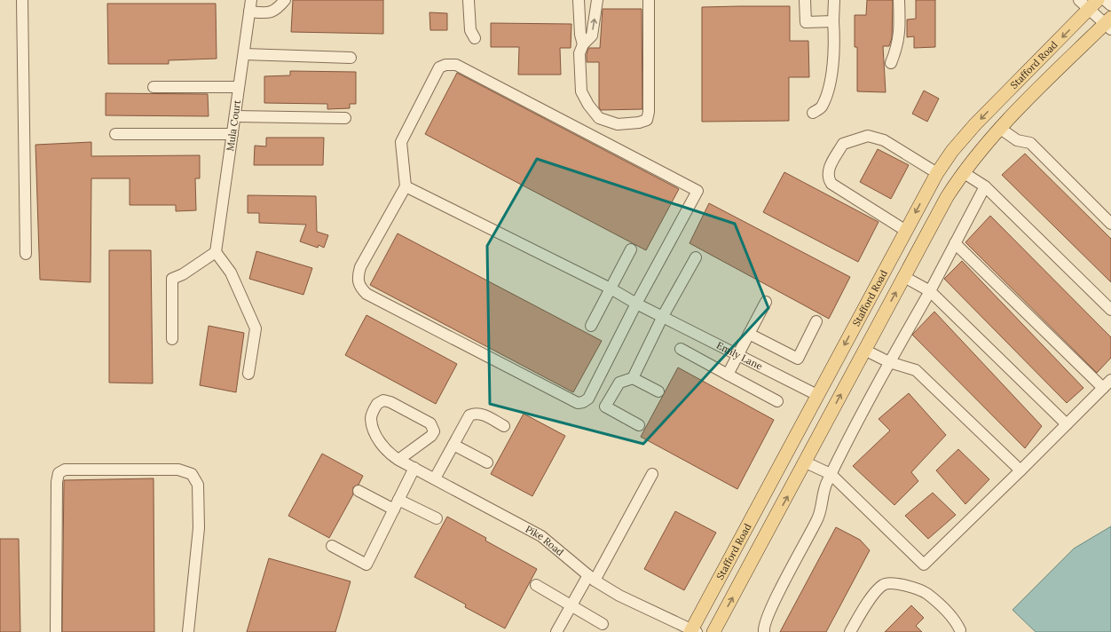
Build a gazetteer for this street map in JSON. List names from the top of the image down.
{
  "streets": {
    "main road": ["Stafford Road"],
    "street": ["Mula Court", "Emily Lane", "Pike Road"]
  },
  "crossings": [
    ["Stafford Road", "Emily Lane"],
    ["Stafford Road", "Pike Road"]
  ]
}
